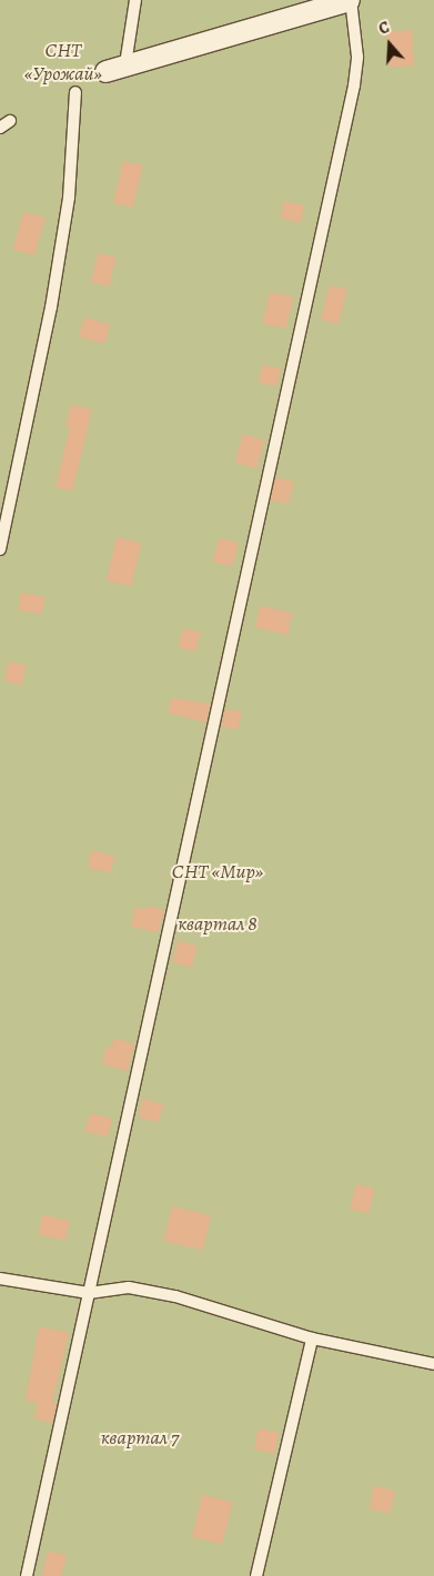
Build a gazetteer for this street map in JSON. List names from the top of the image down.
{
  "parks": [
    "СНТ «Урожай»",
    "СНТ «Мир»",
    "квартал 8",
    "квартал 7"
  ],
  "north": "top"
}
